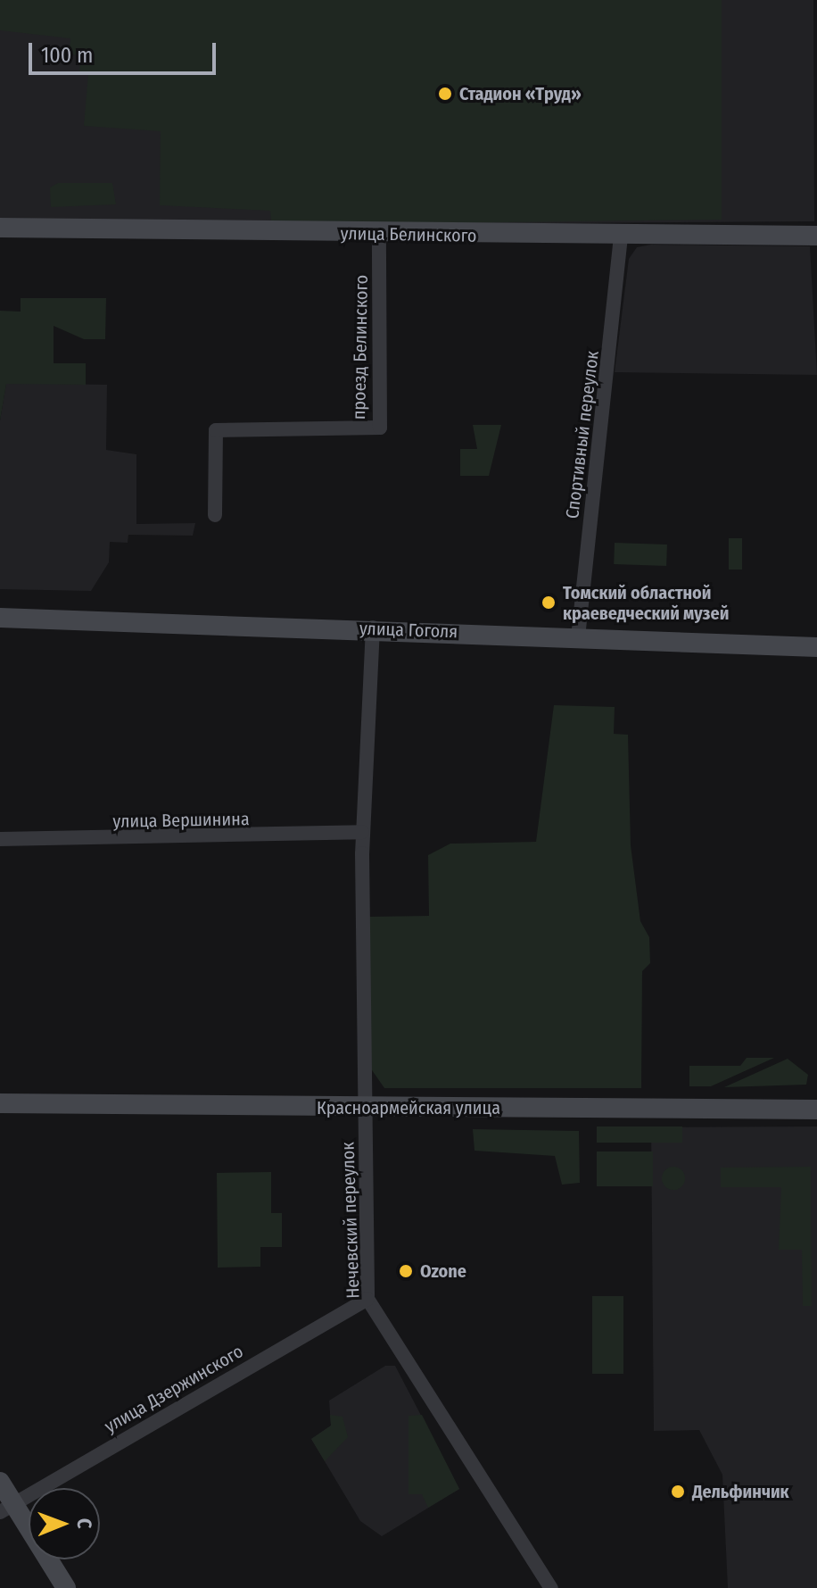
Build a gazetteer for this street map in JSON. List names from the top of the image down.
{
  "streets": {
    "street": [
      "улица Белинского",
      "проезд Белинского",
      "Спортивный переулок",
      "улица Гоголя",
      "улица Вершинина",
      "Красноармейская улица",
      "Нечевский переулок",
      "улица Дзержинского"
    ]
  },
  "crossings": [
    ["улица Белинского", "проезд Белинского"],
    ["улица Белинского", "Спортивный переулок"],
    ["Спортивный переулок", "улица Гоголя"],
    ["улица Гоголя", "Нечевский переулок"],
    ["улица Вершинина", "Нечевский переулок"],
    ["Красноармейская улица", "Нечевский переулок"],
    ["Нечевский переулок", "улица Дзержинского"]
  ],
  "places": [
    "Стадион «Труд»",
    "Томский областной краеведческий музей",
    "Ozone",
    "Дельфинчик"
  ],
  "scale_bar": "100 m",
  "north": "right"
}
